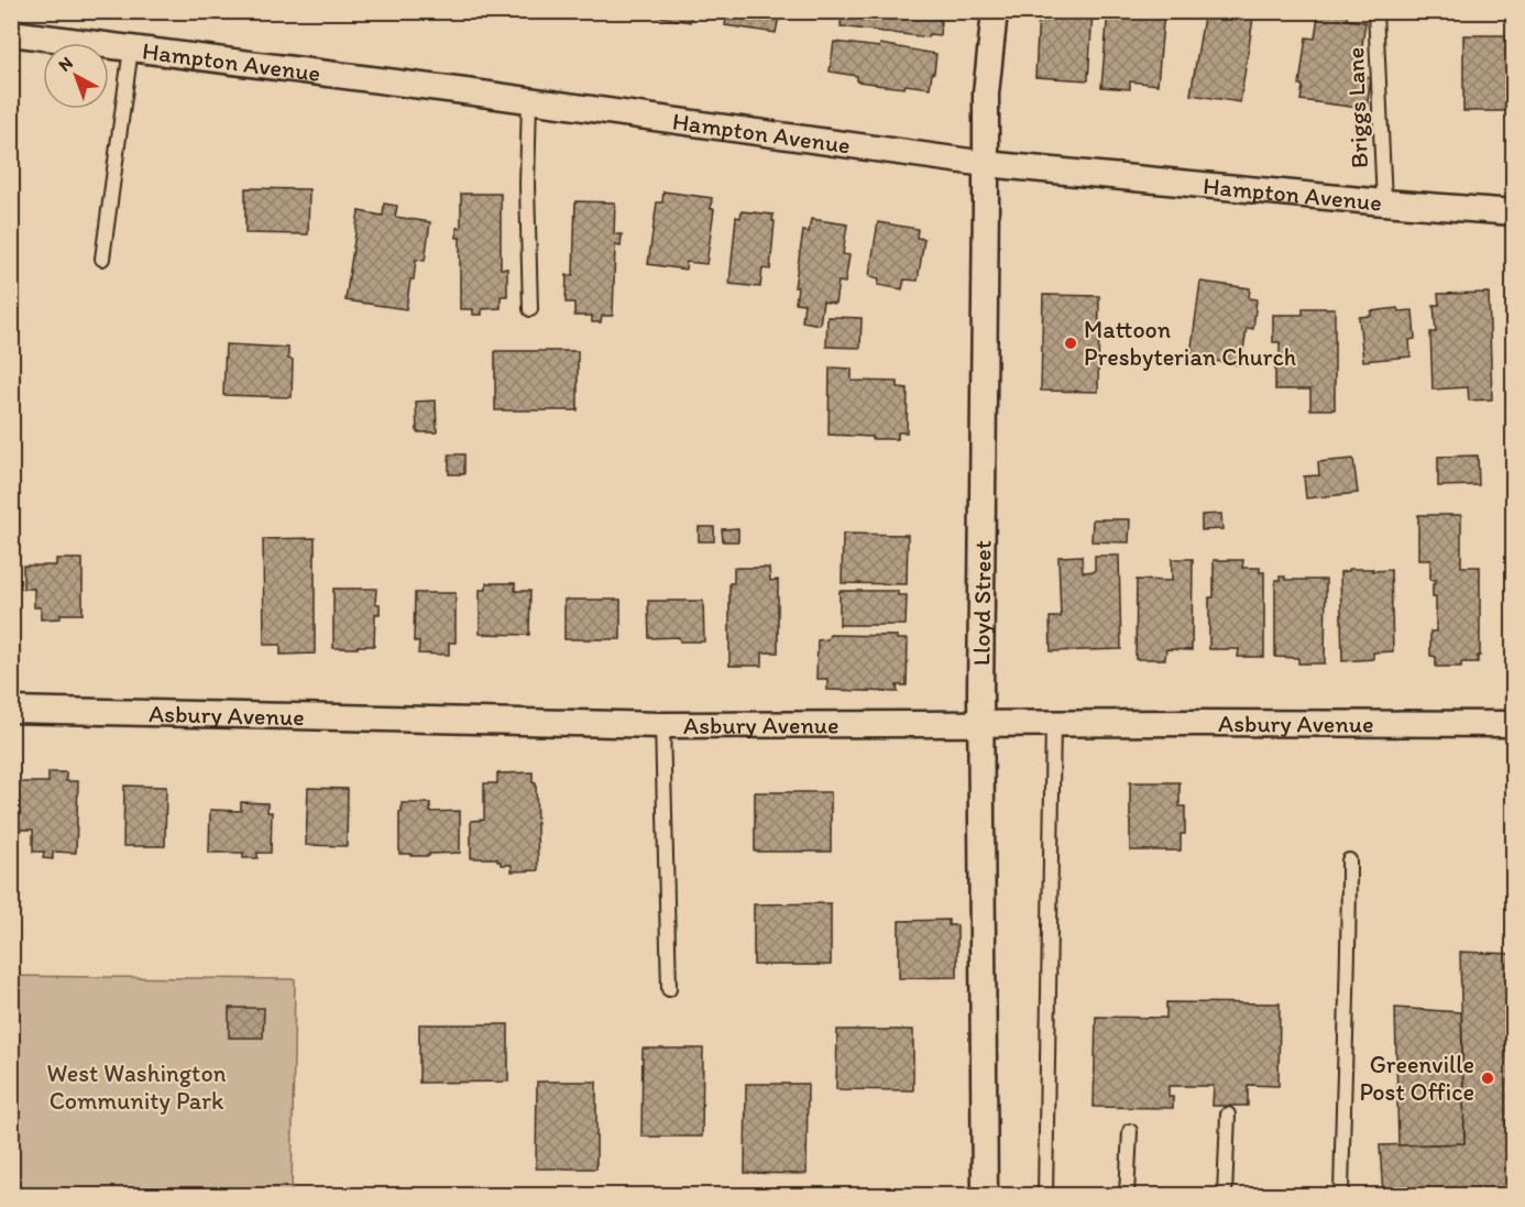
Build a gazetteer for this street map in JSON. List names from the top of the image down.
{
  "streets": {
    "street": ["Hampton Avenue", "Lloyd Street", "Asbury Avenue"],
    "lane": ["Briggs Lane"]
  },
  "crossings": [
    ["Hampton Avenue", "Briggs Lane"],
    ["Hampton Avenue", "Lloyd Street"],
    ["Lloyd Street", "Asbury Avenue"]
  ],
  "parks": ["West Washington Community Park"],
  "places": ["Mattoon Presbyterian Church", "Greenville Post Office"],
  "north": "top left"
}
